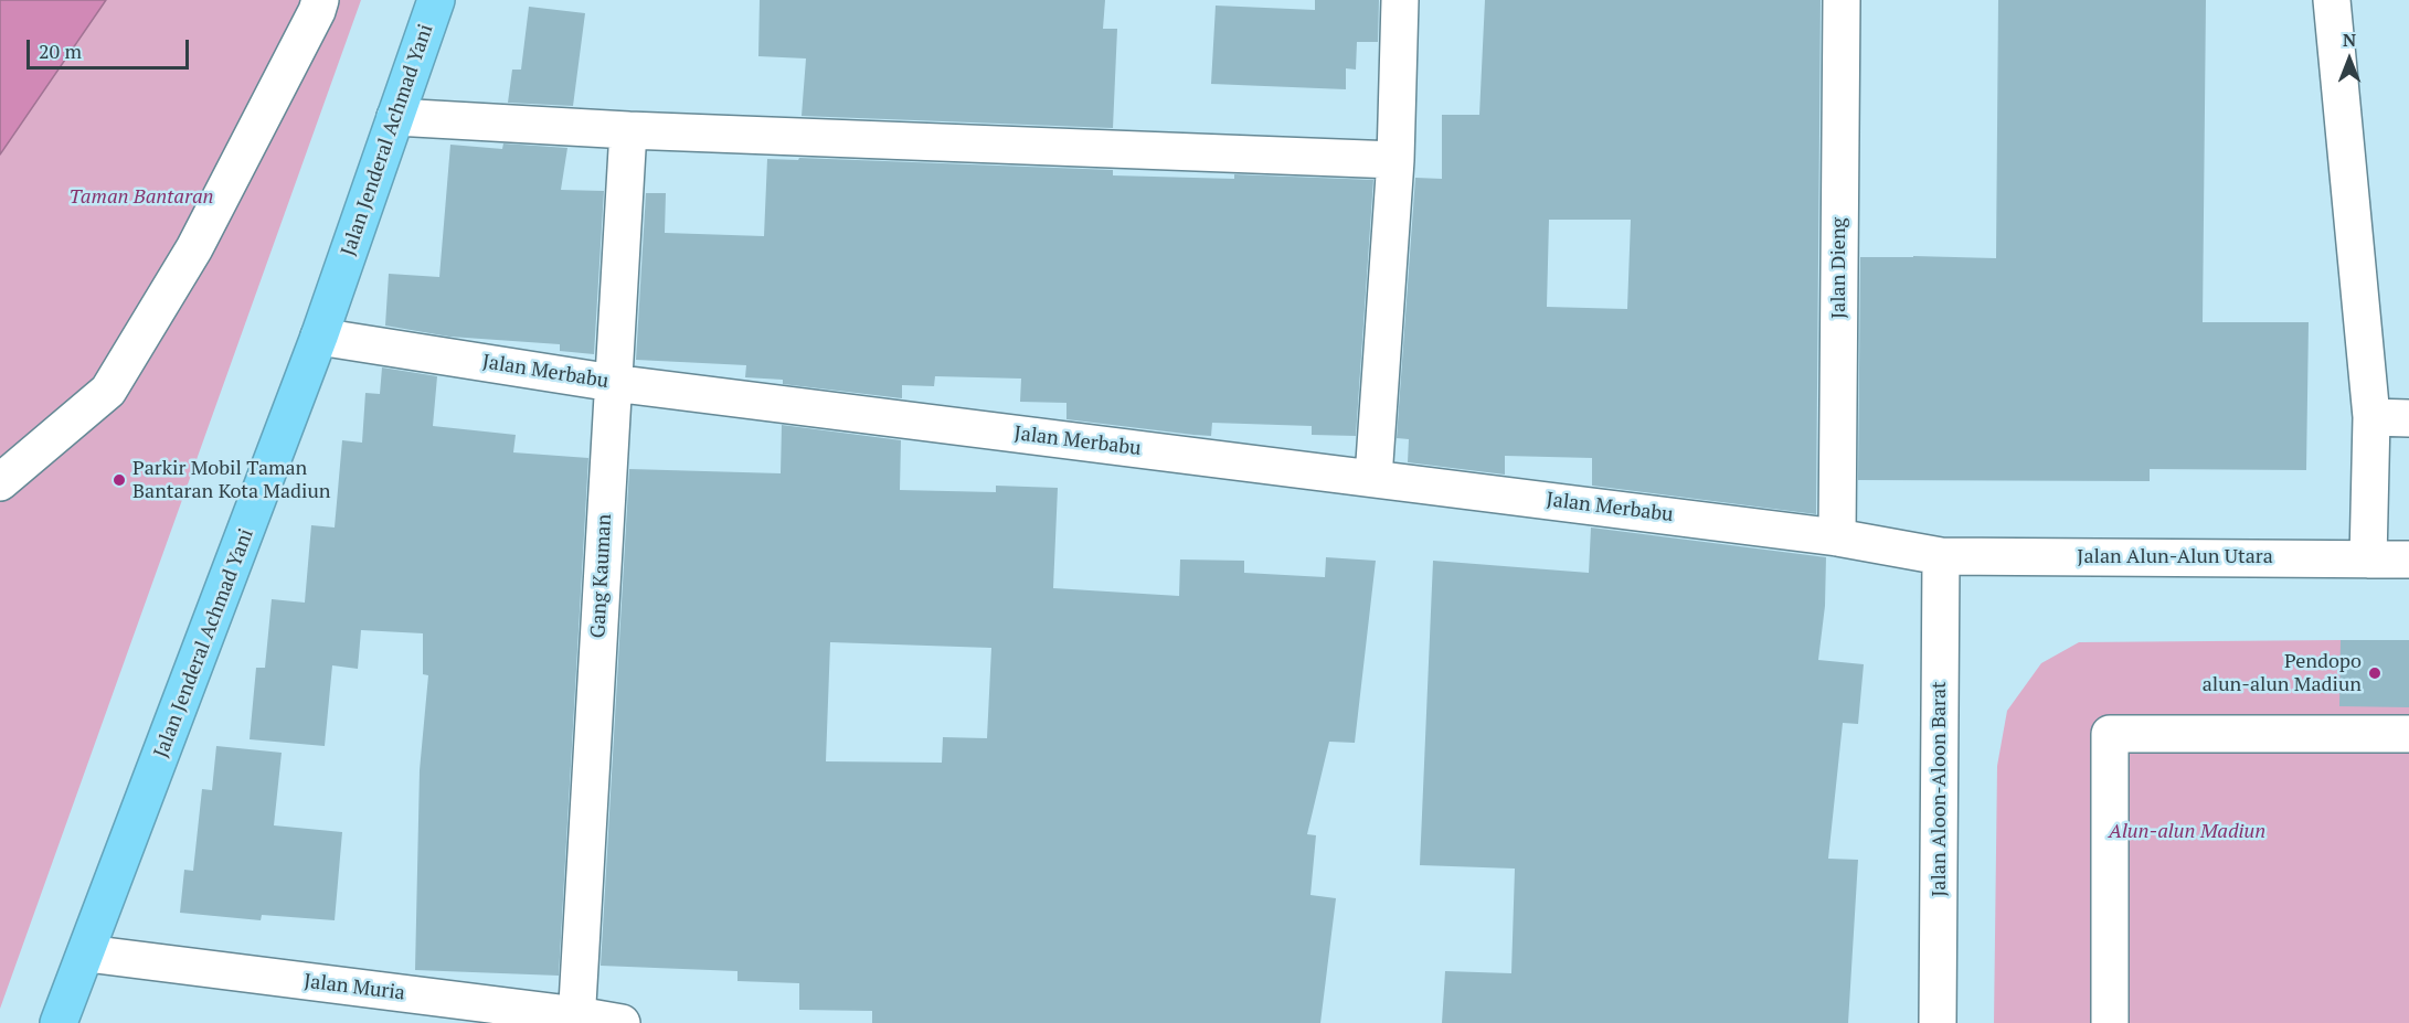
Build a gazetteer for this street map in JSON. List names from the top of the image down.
{
  "streets": {
    "highway": ["Jalan Jenderal Achmad Yani"],
    "street": [
      "Jalan Dieng",
      "Jalan Merbabu",
      "Jalan Alun-Alun Utara",
      "Gang Kauman",
      "Jalan Aloon-Aloon Barat",
      "Jalan Muria"
    ]
  },
  "crossings": [
    ["Jalan Jenderal Achmad Yani", "Jalan Merbabu"],
    ["Jalan Jenderal Achmad Yani", "Jalan Muria"],
    ["Jalan Dieng", "Jalan Merbabu"],
    ["Jalan Merbabu", "Jalan Alun-Alun Utara"],
    ["Jalan Merbabu", "Gang Kauman"],
    ["Jalan Merbabu", "Jalan Aloon-Aloon Barat"],
    ["Jalan Alun-Alun Utara", "Jalan Aloon-Aloon Barat"],
    ["Gang Kauman", "Jalan Muria"]
  ],
  "parks": ["Taman Bantaran", "Alun-alun Madiun"],
  "places": ["Parkir Mobil Taman Bantaran Kota Madiun", "Pendopo alun-alun Madiun"],
  "scale_bar": "20 m",
  "north": "top"
}
